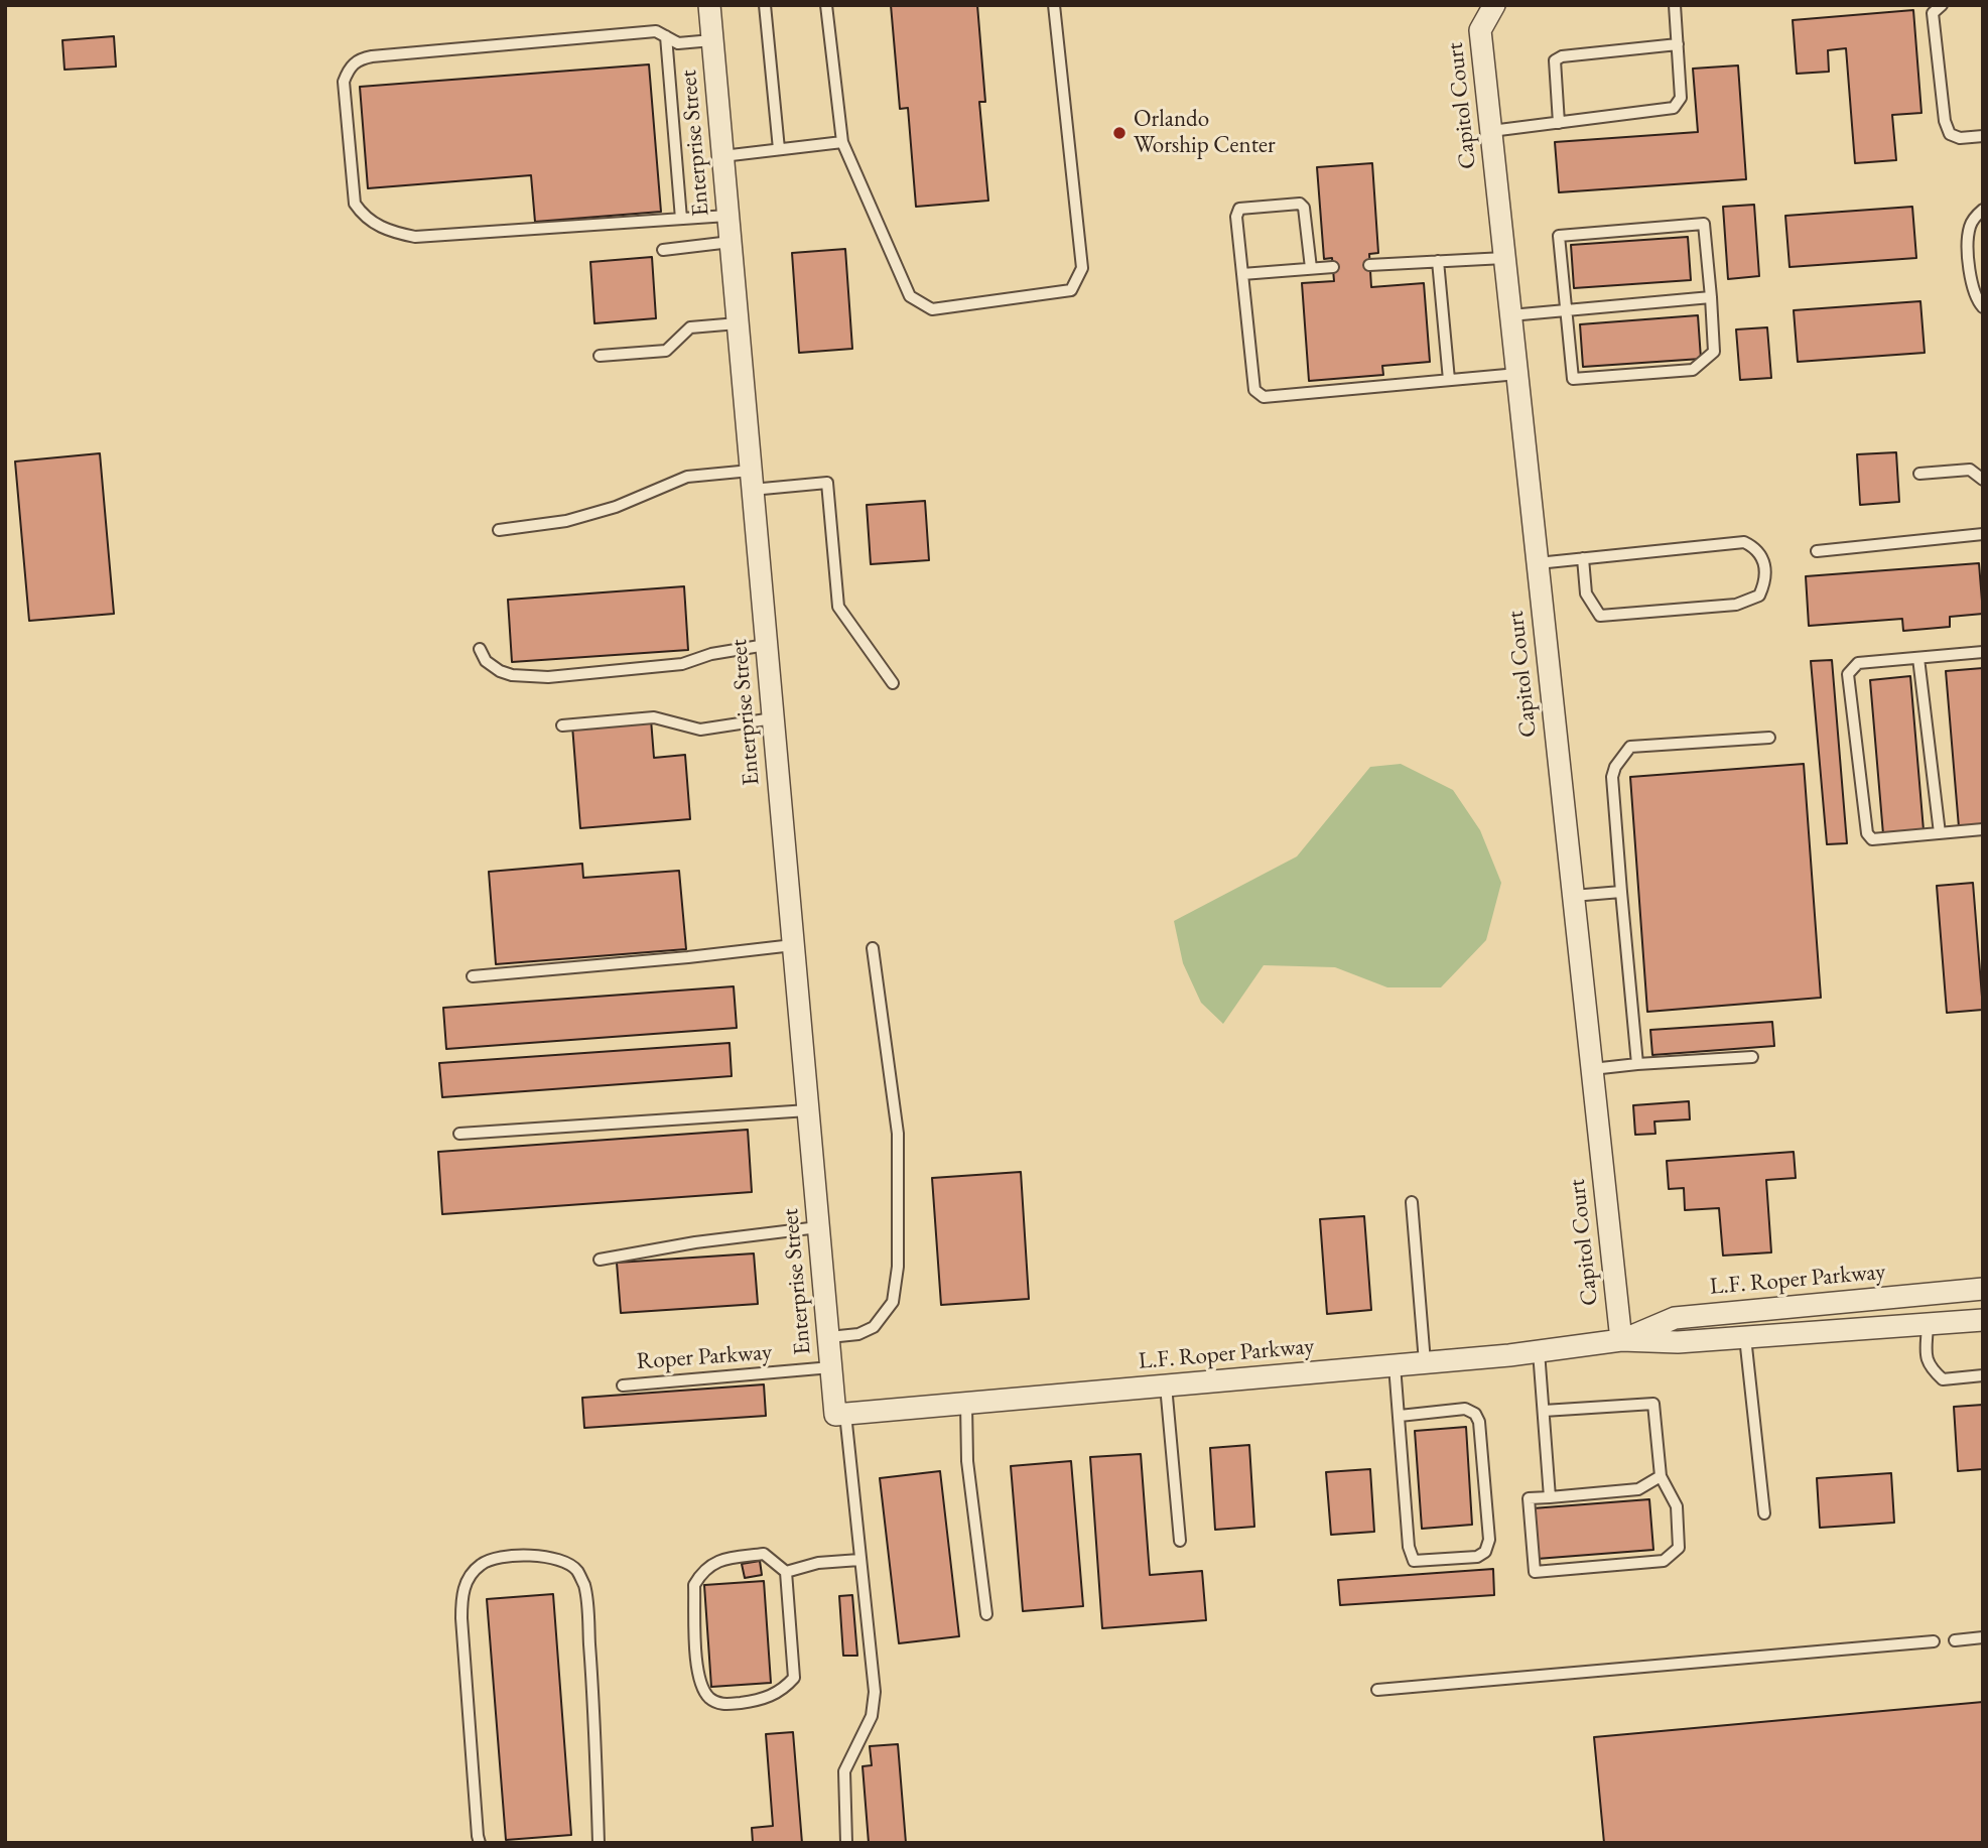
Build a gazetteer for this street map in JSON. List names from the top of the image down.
{
  "streets": {
    "street": ["Capitol Court", "Enterprise Street", "L.F. Roper Parkway"],
    "lane": ["Roper Parkway"]
  },
  "crossings": [
    ["Capitol Court", "L.F. Roper Parkway"],
    ["Enterprise Street", "L.F. Roper Parkway"],
    ["Enterprise Street", "Roper Parkway"]
  ],
  "places": ["Orlando Worship Center"]
}
